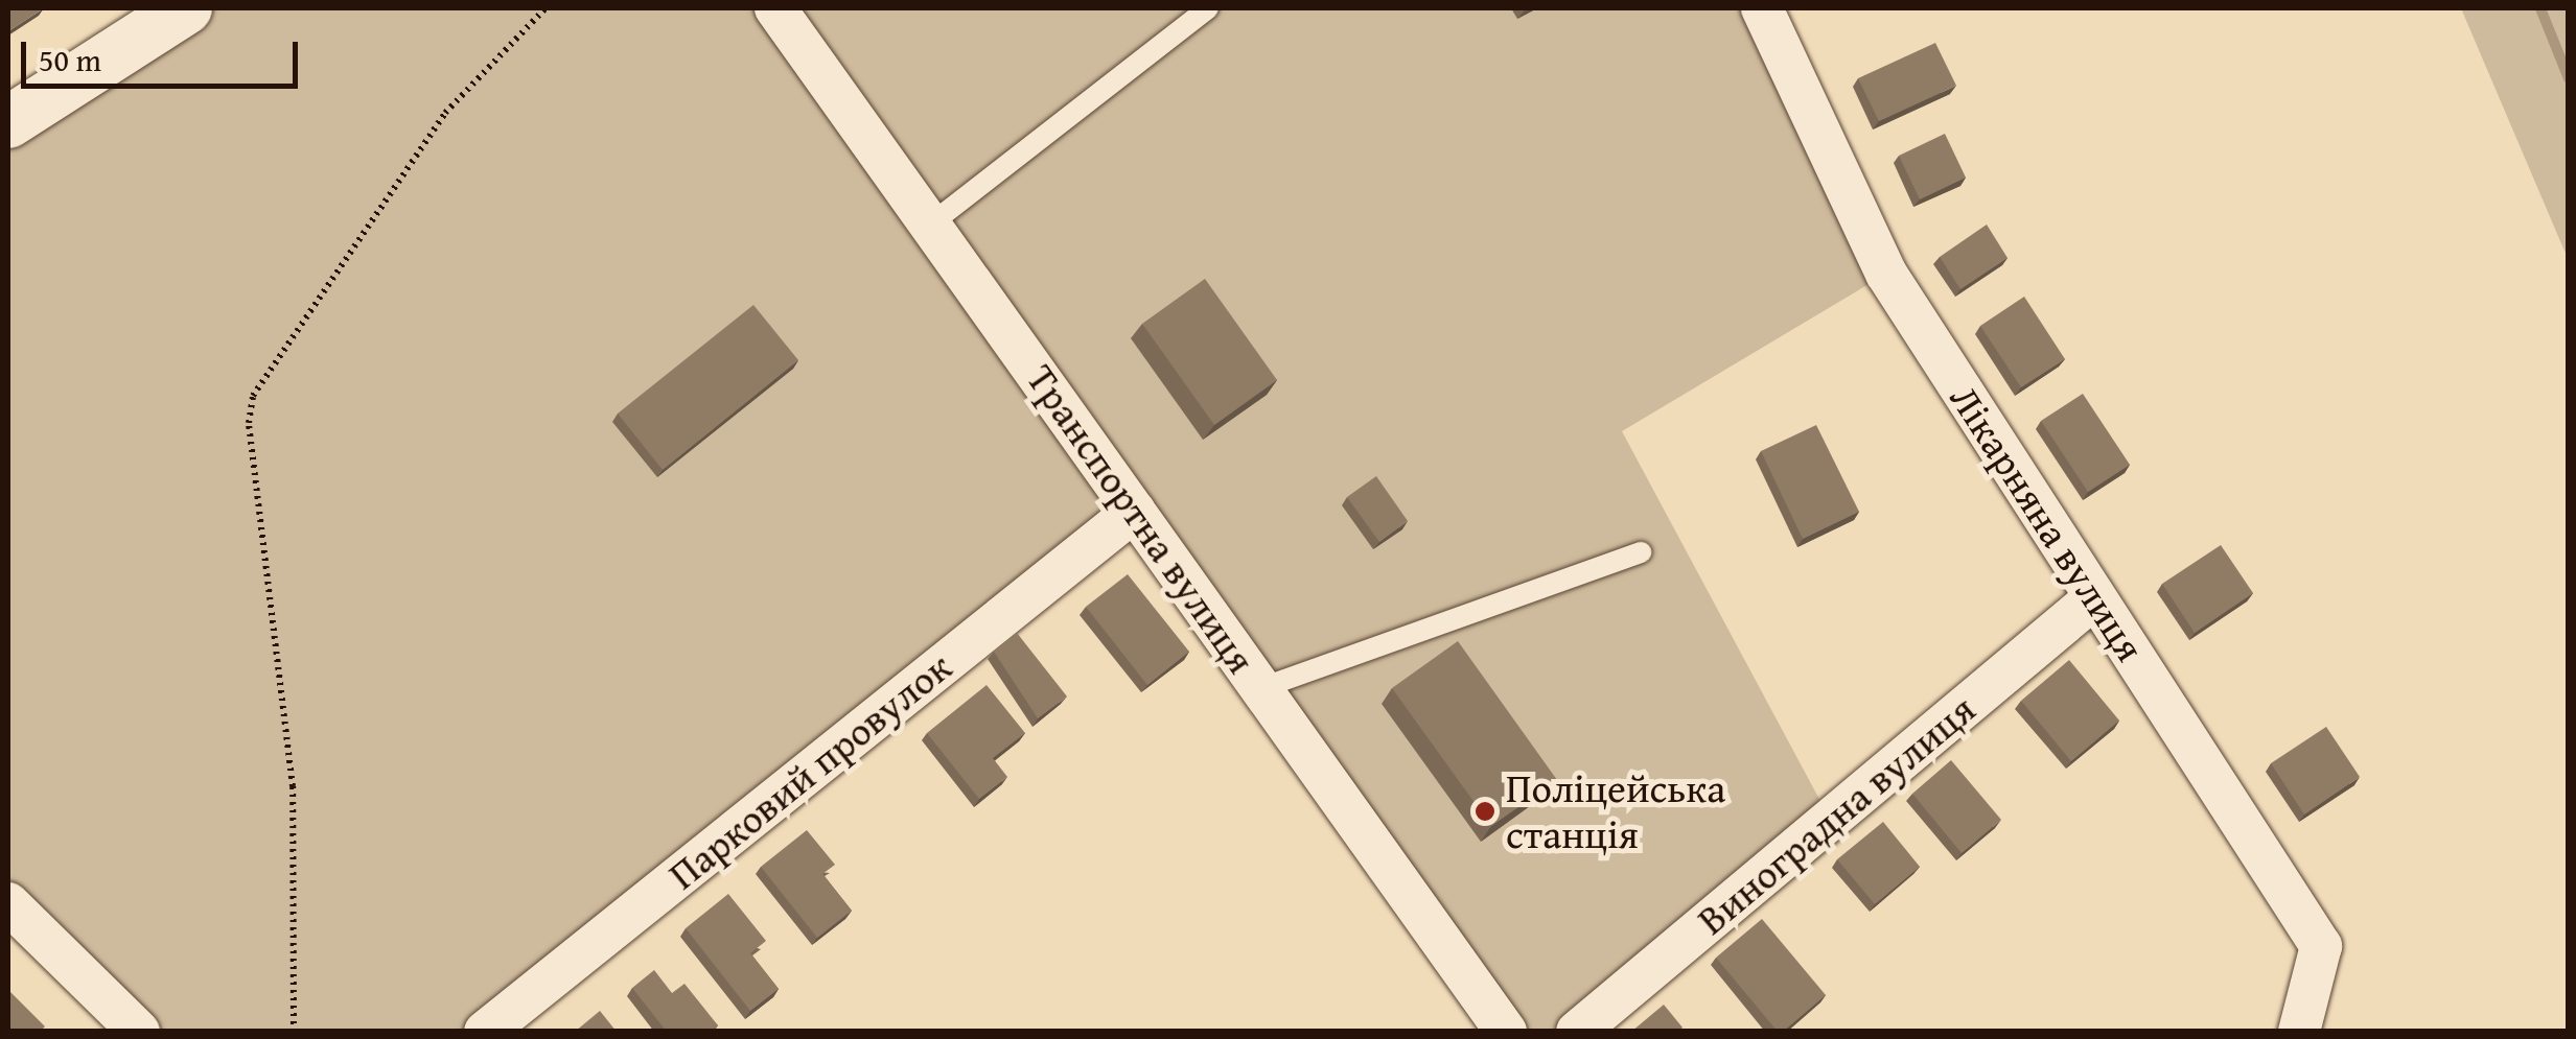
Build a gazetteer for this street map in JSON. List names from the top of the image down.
{
  "streets": {
    "street": [
      "Транспортна вулиця",
      "Лікарняна вулиця",
      "Парковий провулок",
      "Виноградна вулиця"
    ]
  },
  "crossings": [
    ["Транспортна вулиця", "Парковий провулок"],
    ["Лікарняна вулиця", "Виноградна вулиця"]
  ],
  "places": ["Поліцейська станція"],
  "scale_bar": "50 m"
}
